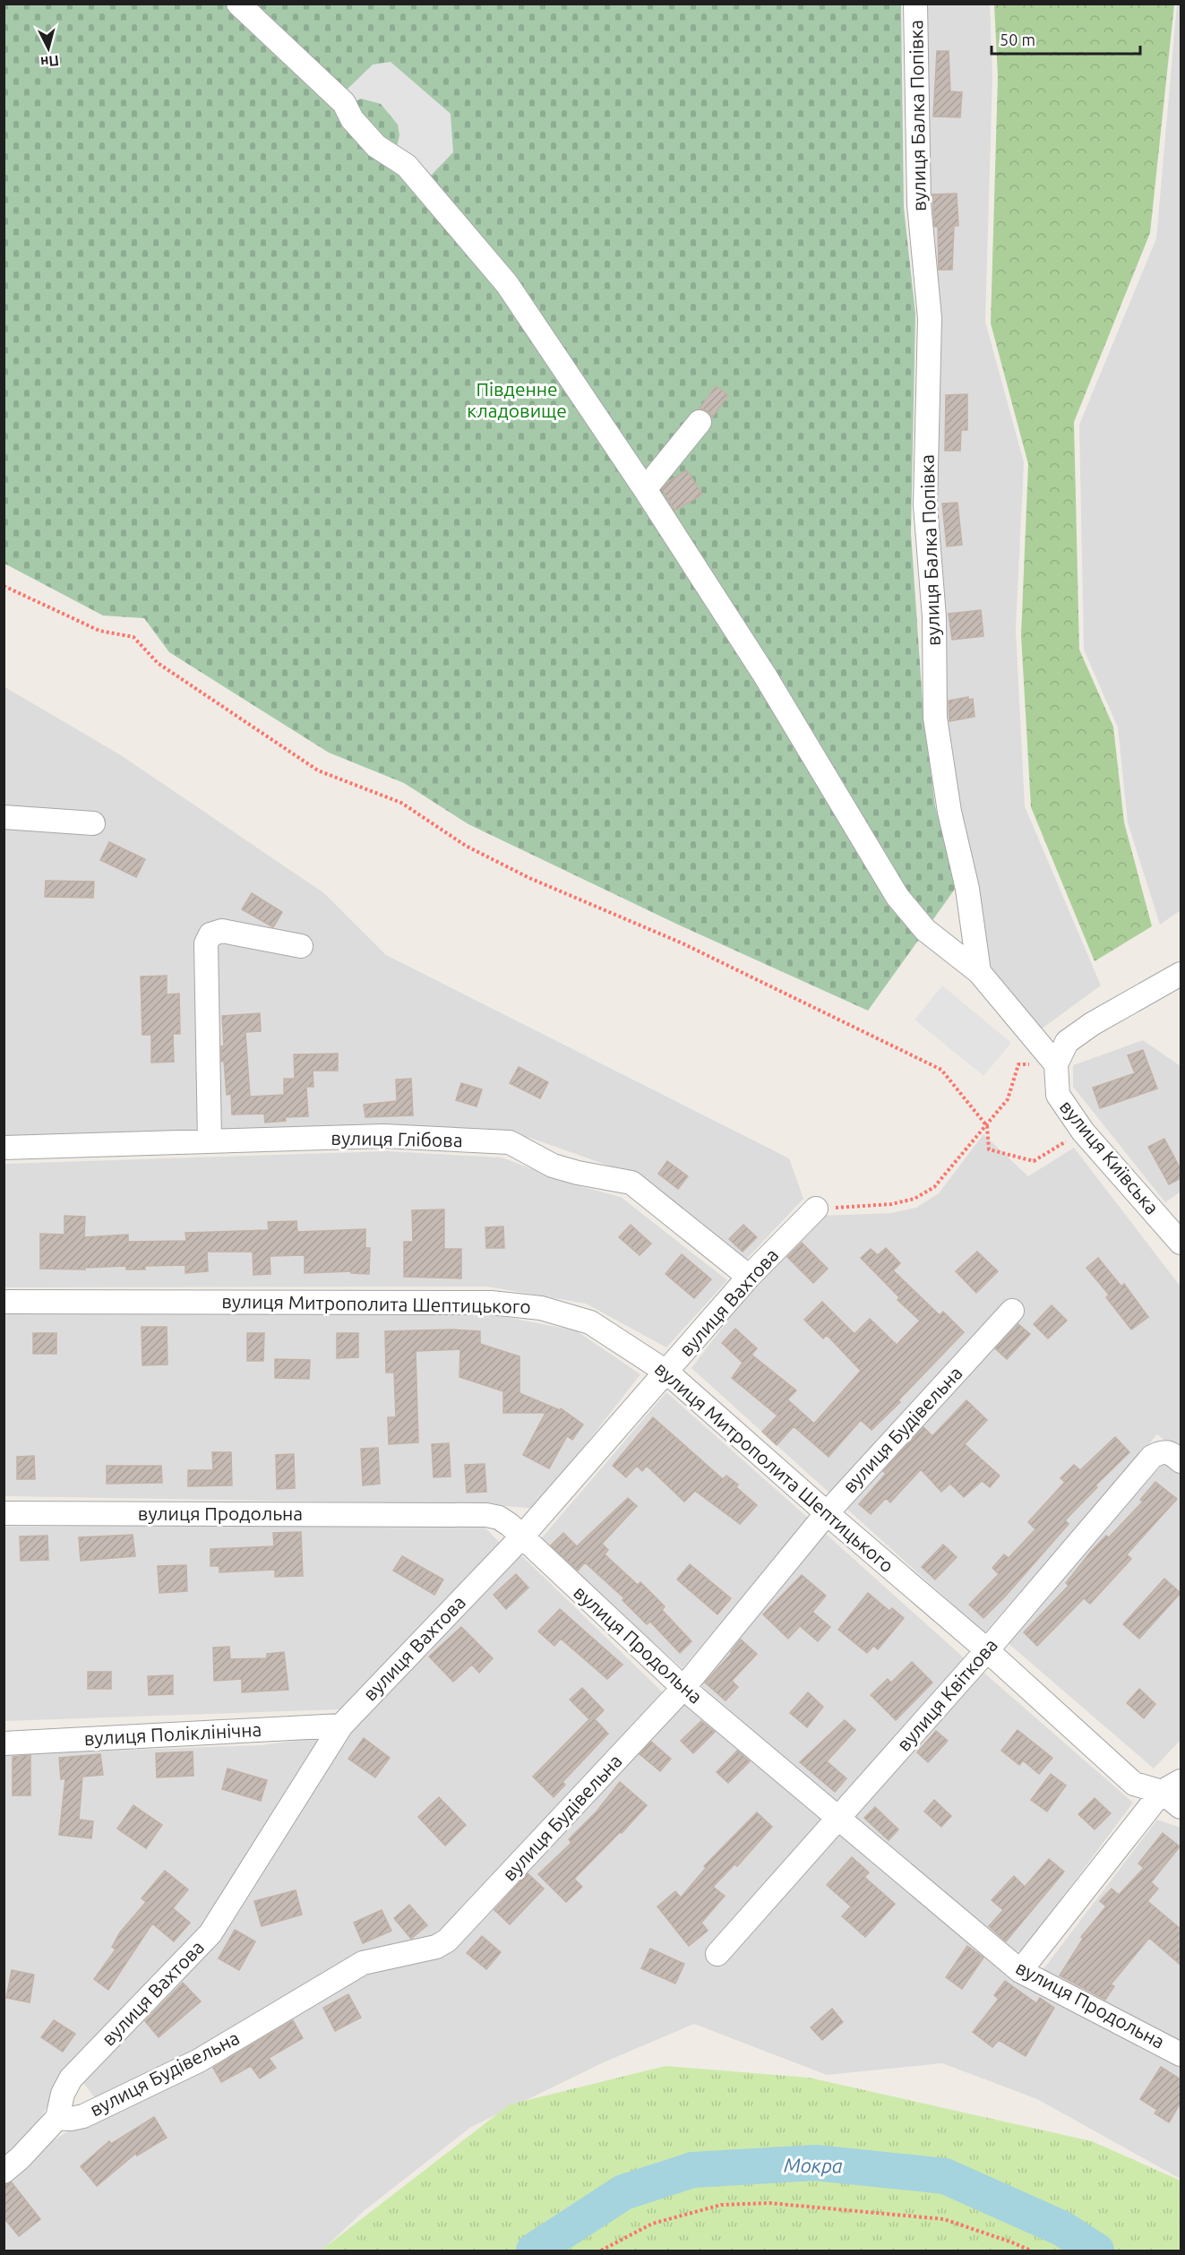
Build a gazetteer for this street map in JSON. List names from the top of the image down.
{
  "streets": {
    "street": [
      "вулиця Балка Попівка",
      "вулиця Глібова",
      "вулиця Київська",
      "вулиця Вахтова",
      "вулиця Митрополита Шептицького",
      "вулиця Будівельна",
      "вулиця Продольна",
      "вулиця Квіткова",
      "вулиця Поліклінічна"
    ]
  },
  "crossings": [
    ["вулиця Глібова", "вулиця Вахтова"],
    ["вулиця Вахтова", "вулиця Митрополита Шептицького"],
    ["вулиця Вахтова", "вулиця Будівельна"],
    ["вулиця Вахтова", "вулиця Продольна"],
    ["вулиця Вахтова", "вулиця Поліклінічна"],
    ["вулиця Митрополита Шептицького", "вулиця Будівельна"],
    ["вулиця Митрополита Шептицького", "вулиця Квіткова"],
    ["вулиця Будівельна", "вулиця Продольна"],
    ["вулиця Продольна", "вулиця Квіткова"]
  ],
  "water": ["Мокра"],
  "parks": ["Південне кладовище"],
  "scale_bar": "50 m",
  "north": "bottom"
}
